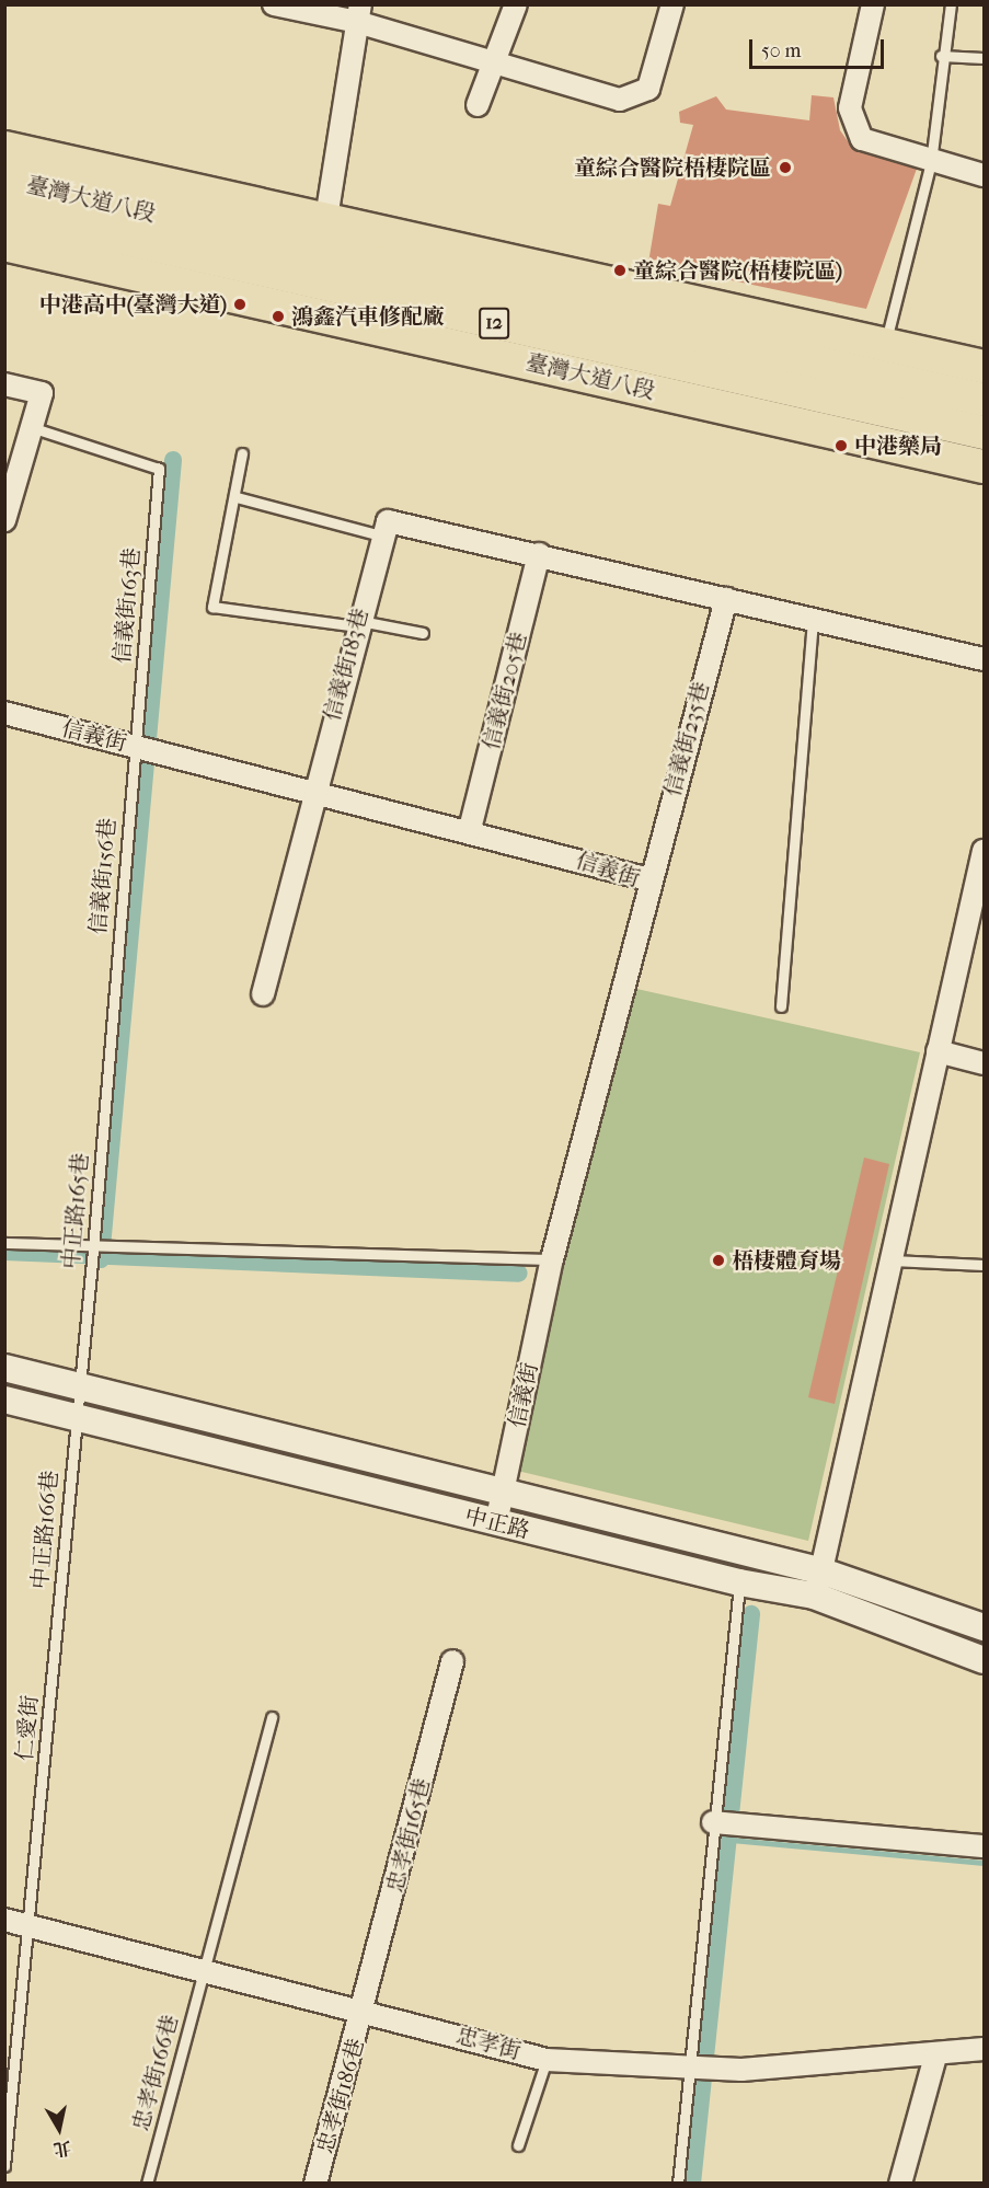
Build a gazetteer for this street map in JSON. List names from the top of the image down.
{
  "streets": {
    "main road": ["臺灣大道八段", "12"],
    "street": [
      "信義街183巷",
      "信義街205巷",
      "信義街",
      "信義街235巷",
      "中正路",
      "忠孝街165巷",
      "忠孝街",
      "忠孝街186巷"
    ],
    "lane": [
      "信義街163巷",
      "信義街156巷",
      "中正路165巷",
      "中正路166巷",
      "仁愛街",
      "忠孝街166巷"
    ]
  },
  "crossings": [
    ["信義街163巷", "信義街"],
    ["信義街163巷", "信義街156巷"],
    ["信義街183巷", "信義街"],
    ["信義街205巷", "信義街"],
    ["信義街", "信義街235巷"],
    ["信義街", "信義街156巷"],
    ["信義街", "中正路"],
    ["信義街156巷", "中正路165巷"],
    ["中正路165巷", "中正路"],
    ["中正路165巷", "中正路166巷"],
    ["中正路", "中正路166巷"],
    ["中正路166巷", "仁愛街"],
    ["仁愛街", "忠孝街"],
    ["忠孝街165巷", "忠孝街"],
    ["忠孝街165巷", "忠孝街186巷"],
    ["忠孝街", "忠孝街166巷"],
    ["忠孝街", "忠孝街186巷"]
  ],
  "places": [
    "童綜合醫院梧棲院區",
    "童綜合醫院(梧棲院區)",
    "中港高中(臺灣大道)",
    "鴻鑫汽車修配廠",
    "中港藥局",
    "梧棲體育場"
  ],
  "scale_bar": "50 m",
  "north": "bottom"
}
